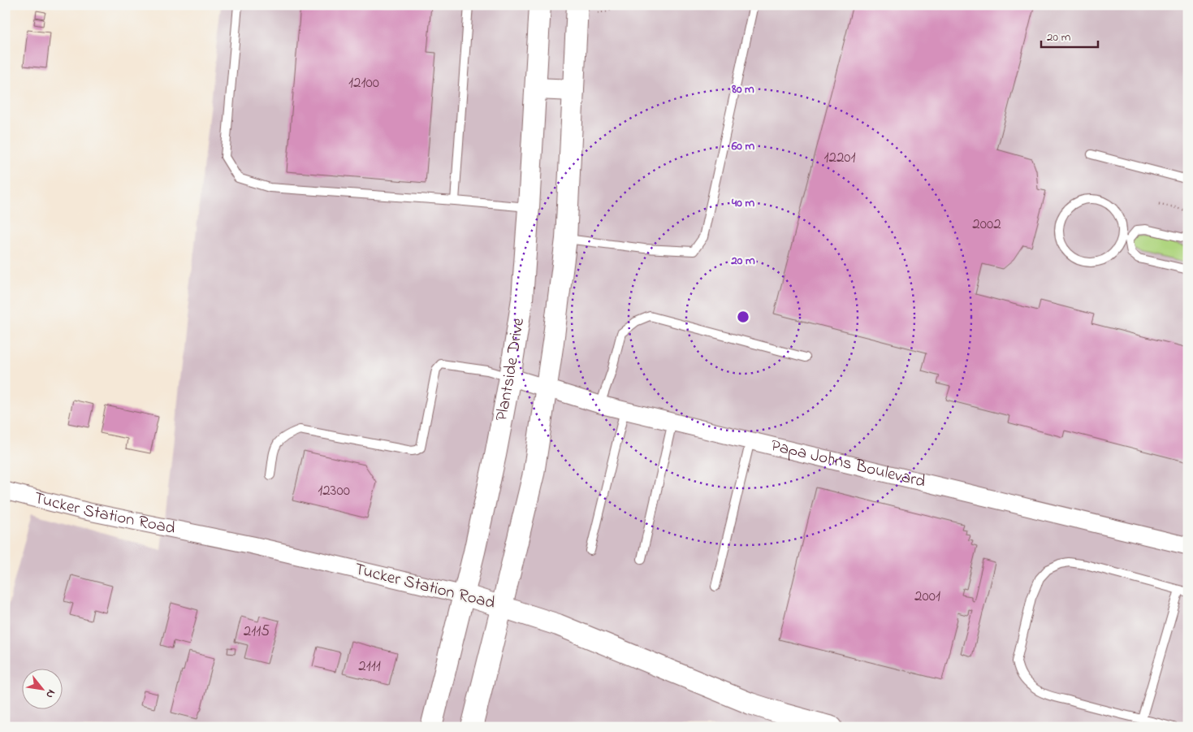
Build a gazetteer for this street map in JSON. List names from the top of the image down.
{
  "streets": {
    "street": ["Plantside Drive", "Papa Johns Boulevard", "Tucker Station Road"]
  },
  "crossings": [
    ["Plantside Drive", "Papa Johns Boulevard"],
    ["Plantside Drive", "Tucker Station Road"]
  ],
  "house_numbers": [
    "12100",
    "12201",
    "2002",
    "12300",
    "2001",
    "2115",
    "2111"
  ],
  "scale_bar": "20 m",
  "north": "bottom right",
  "rings": [
    "80 m",
    "60 m",
    "40 m",
    "20 m"
  ]
}
